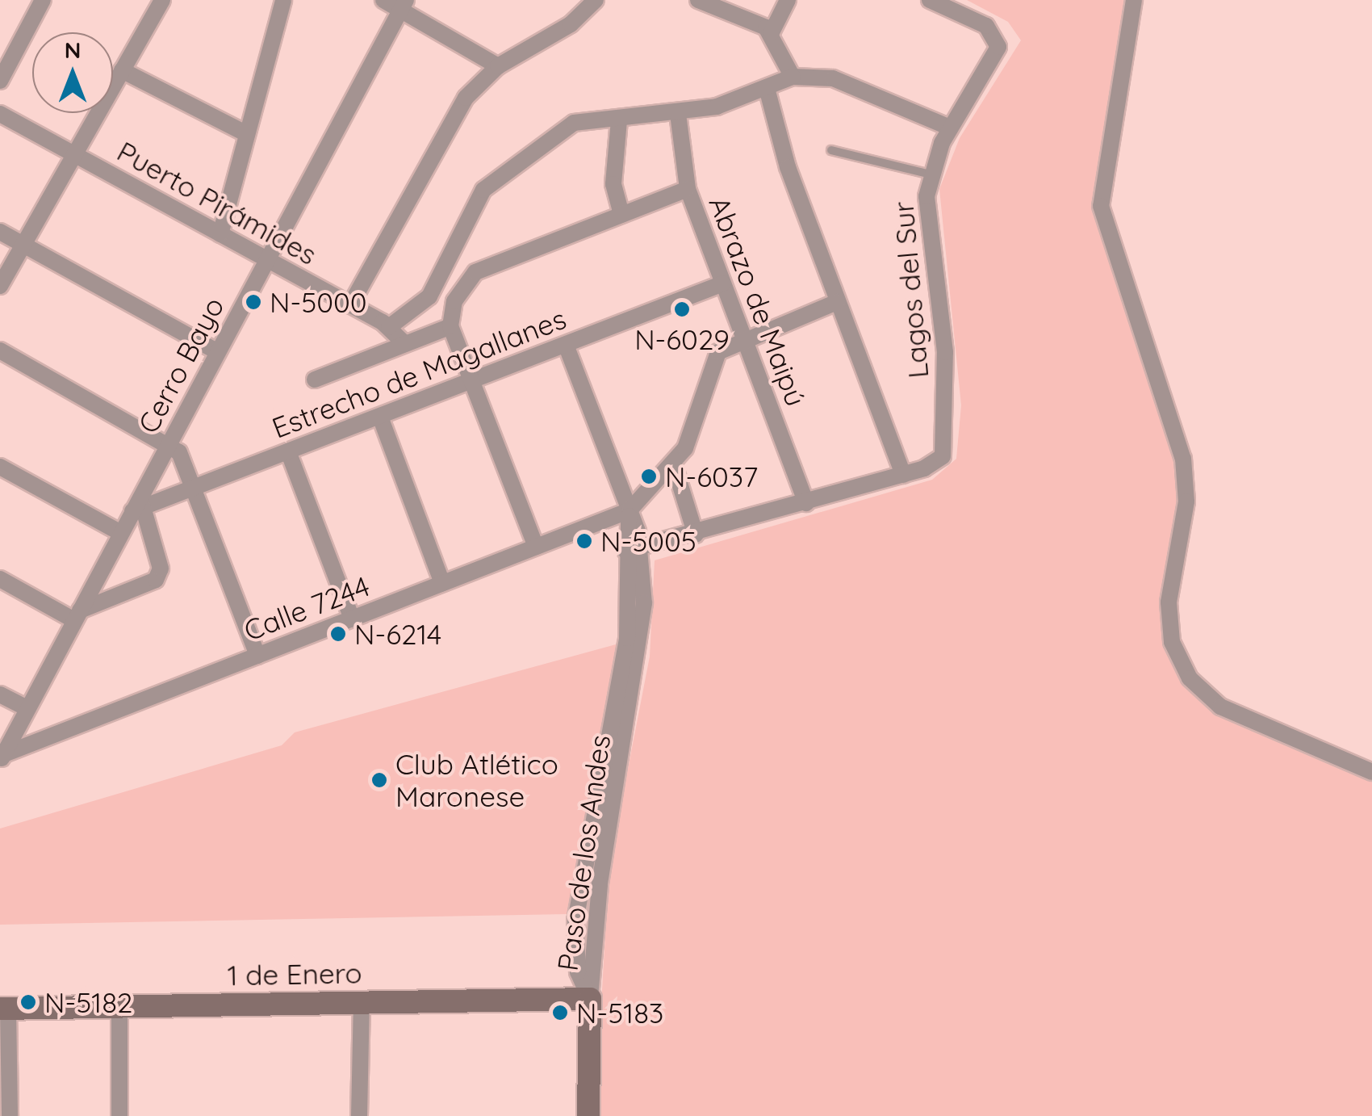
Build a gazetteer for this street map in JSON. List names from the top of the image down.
{
  "streets": {
    "street": [
      "Puerto Pirámides",
      "Lagos del Sur",
      "Abrazo de Maipú",
      "Cerro Bayo",
      "Estrecho de Magallanes",
      "Calle 7244",
      "Paso de los Andes",
      "1 de Enero"
    ]
  },
  "crossings": [
    ["Puerto Pirámides", "Cerro Bayo"],
    ["Abrazo de Maipú", "Estrecho de Magallanes"],
    ["Cerro Bayo", "Estrecho de Magallanes"],
    ["Cerro Bayo", "Calle 7244"],
    ["Estrecho de Magallanes", "Paso de los Andes"],
    ["Calle 7244", "Paso de los Andes"],
    ["Paso de los Andes", "1 de Enero"]
  ],
  "places": [
    "N-5000",
    "N-6029",
    "N-6037",
    "N-5005",
    "N-6214",
    "Club Atlético Maronese",
    "N-5182",
    "N-5183"
  ],
  "north": "top"
}
